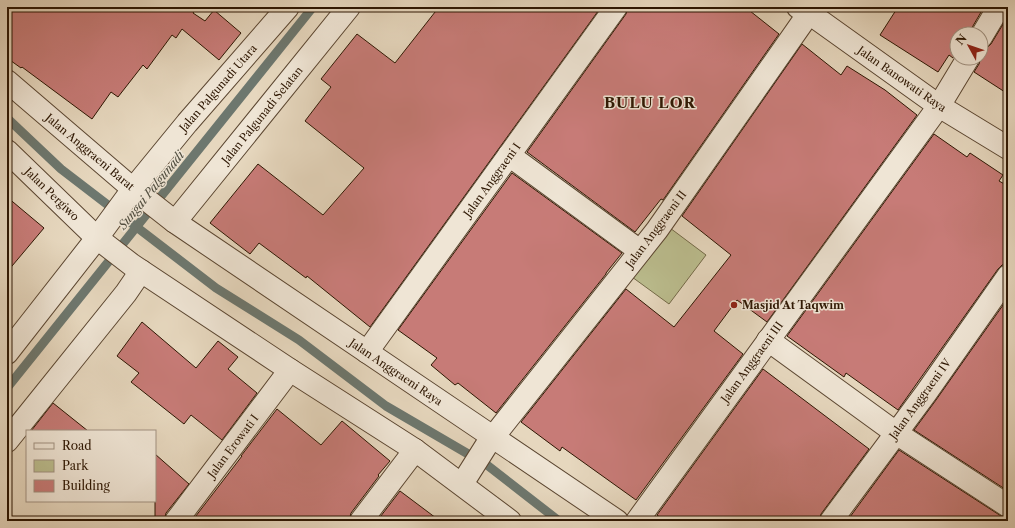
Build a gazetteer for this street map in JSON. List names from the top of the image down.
{
  "streets": {
    "street": [
      "Jalan Banowati Raya",
      "Jalan Palgunadi Utara",
      "Jalan Palgunadi Selatan",
      "Jalan Anggraeni Barat",
      "Jalan Anggraeni I",
      "Jalan Pergiwo",
      "Jalan Anggraeni II",
      "Jalan Anggraeni III",
      "Jalan Anggraeni Raya",
      "Jalan Anggraeni IV",
      "Jalan Erowati I"
    ]
  },
  "crossings": [
    ["Jalan Banowati Raya", "Jalan Anggraeni II"],
    ["Jalan Banowati Raya", "Jalan Anggraeni III"],
    ["Jalan Palgunadi Utara", "Jalan Anggraeni Barat"],
    ["Jalan Palgunadi Utara", "Jalan Pergiwo"],
    ["Jalan Palgunadi Selatan", "Jalan Anggraeni Barat"],
    ["Jalan Palgunadi Selatan", "Jalan Anggraeni Raya"],
    ["Jalan Anggraeni Barat", "Jalan Anggraeni Raya"],
    ["Jalan Anggraeni I", "Jalan Anggraeni Raya"],
    ["Jalan Anggraeni II", "Jalan Anggraeni Raya"]
  ],
  "districts": ["BULU LOR"],
  "water": ["Sungai Palgunadi"],
  "places": ["Masjid At Taqwim"],
  "legend": ["Road", "Park", "Building"],
  "north": "top left"
}
